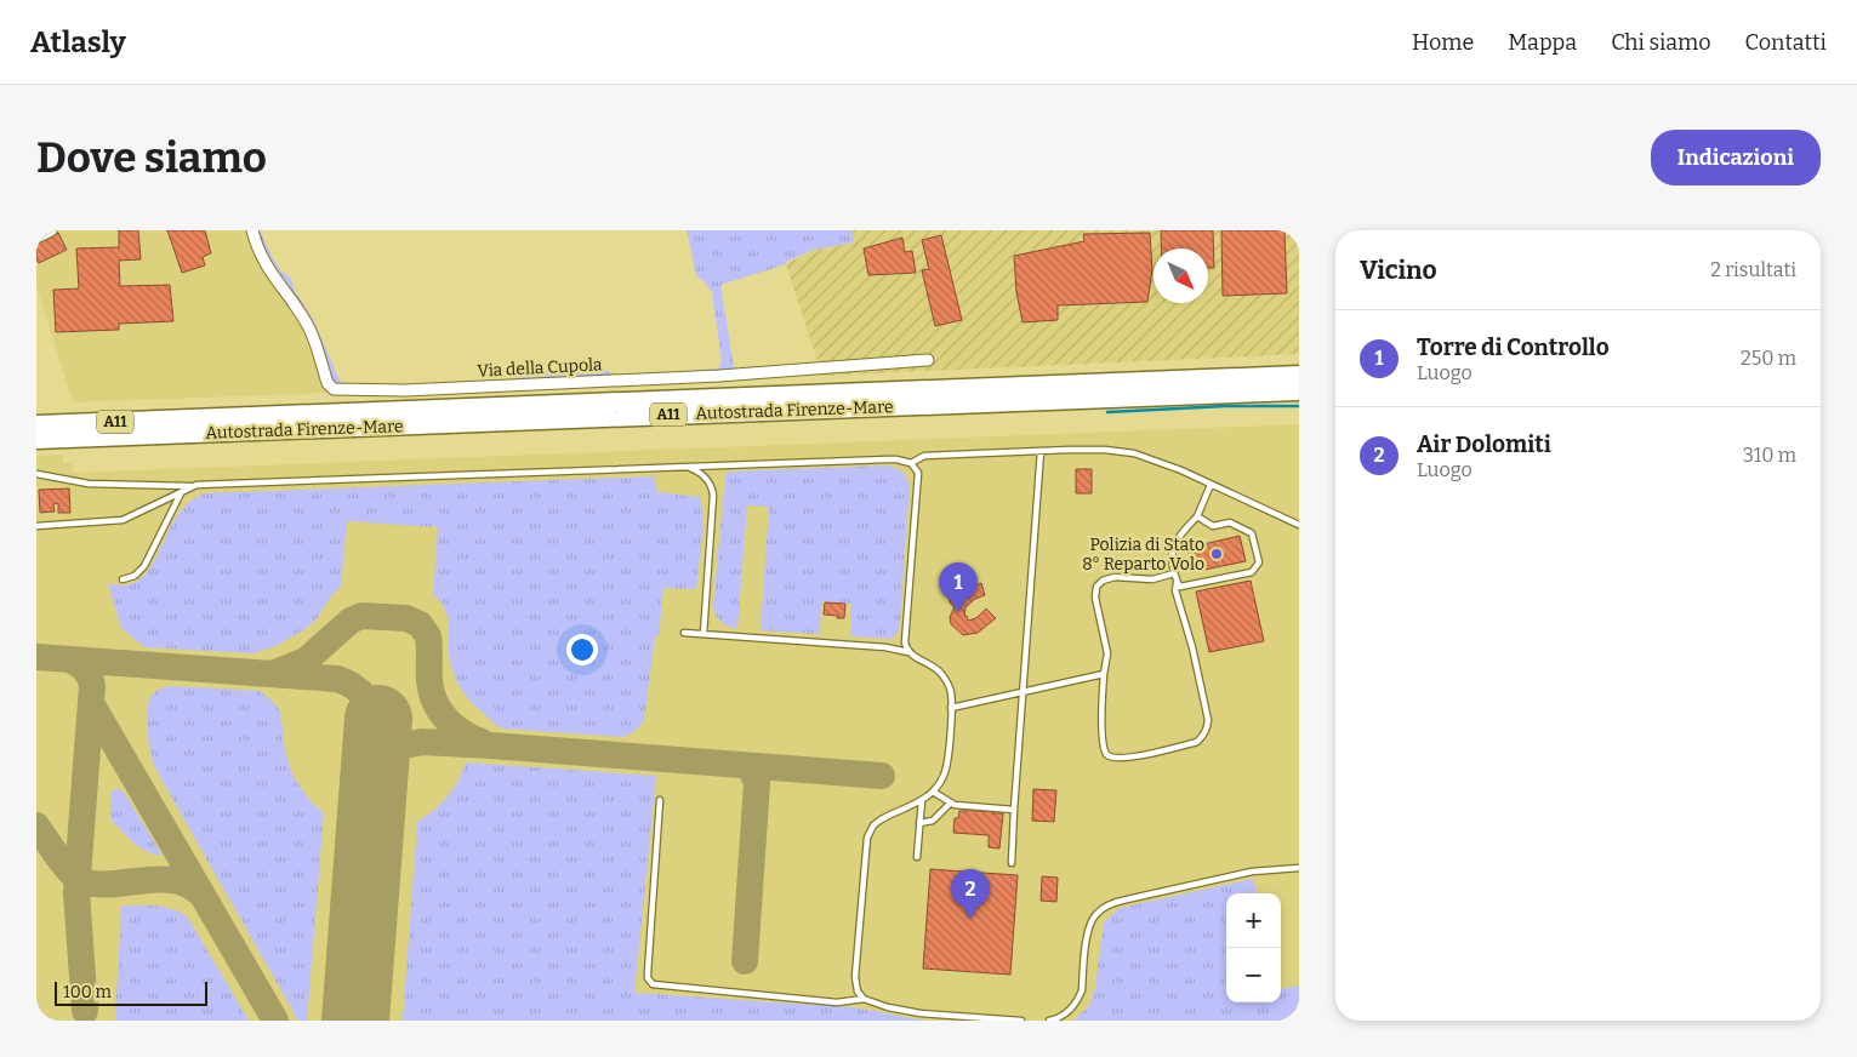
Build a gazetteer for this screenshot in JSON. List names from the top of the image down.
{
  "streets": {
    "highway": ["Autostrada Firenze-Mare", "A11"],
    "street": ["Via della Cupola"]
  },
  "places": ["Polizia di Stato 8° Reparto Volo"],
  "scale_bar": "100 m",
  "north": "bottom right",
  "page": {
    "header": "Atlasly",
    "nav": [
      "Home",
      "Mappa",
      "Chi siamo",
      "Contatti"
    ],
    "buttons": "Indicazioni",
    "title": "Dove siamo",
    "heading": ["Vicino", "2 risultati"],
    "list": [
      {
        "mark": "1",
        "name": "Torre di Controllo",
        "note": "Luogo",
        "value": "250 m"
      },
      {
        "mark": "2",
        "name": "Air Dolomiti",
        "note": "Luogo",
        "value": "310 m"
      }
    ],
    "pins": ["1", "2"],
    "map_buttons": ["+", "−"],
    "scale": "100 m"
  }
}
